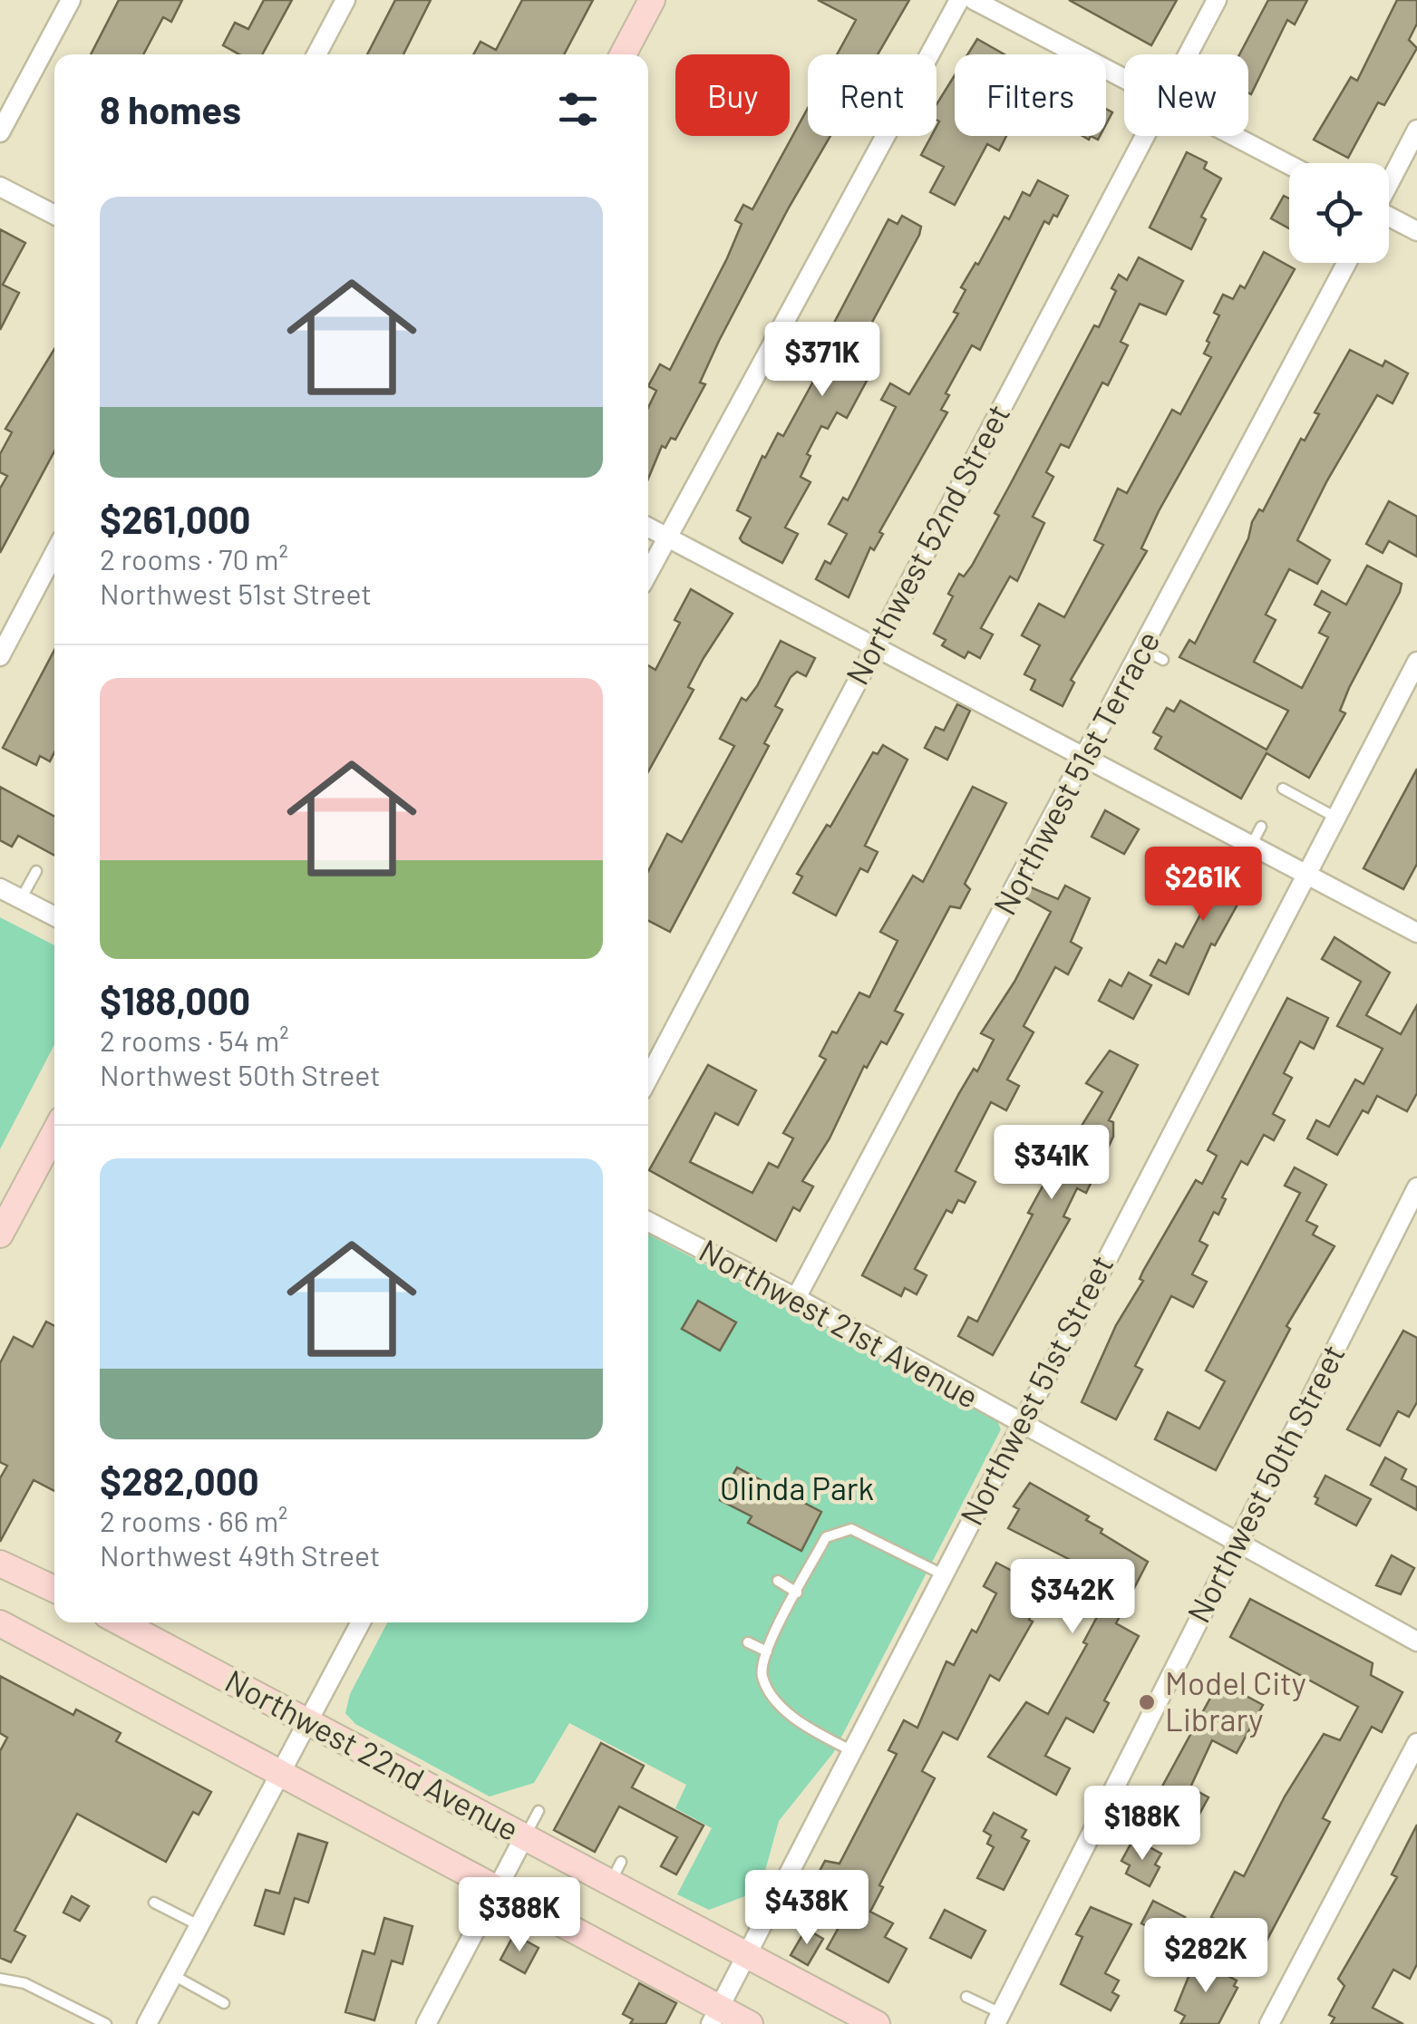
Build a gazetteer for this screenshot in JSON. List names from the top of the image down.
{
  "streets": {
    "main road": ["Northwest 22nd Avenue"],
    "street": [
      "Northwest 52nd Street",
      "Northwest 51st Terrace",
      "Northwest 21st Avenue",
      "Northwest 51st Street",
      "Northwest 50th Street"
    ]
  },
  "crossings": [
    ["Northwest 51st Terrace", "Northwest 21st Avenue"],
    ["Northwest 21st Avenue", "Northwest 51st Street"],
    ["Northwest 21st Avenue", "Northwest 50th Street"],
    ["Northwest 51st Street", "Northwest 22nd Avenue"]
  ],
  "parks": ["Olinda Park"],
  "places": ["Model City Library"],
  "page": {
    "chip": [
      "Buy",
      "Rent",
      "Filters",
      "New"
    ],
    "heading": "8 homes",
    "list": [
      {
        "name": "$261,000",
        "note": "2 rooms · 70 m² · Northwest 51st Street"
      },
      {
        "name": "$188,000",
        "note": "2 rooms · 54 m² · Northwest 50th Street"
      },
      {
        "name": "$282,000",
        "note": "2 rooms · 66 m² · Northwest 49th Street"
      }
    ],
    "price": [
      "$371K",
      "$261K",
      "$341K",
      "$342K",
      "$188K",
      "$438K",
      "$388K",
      "$282K"
    ]
  }
}
